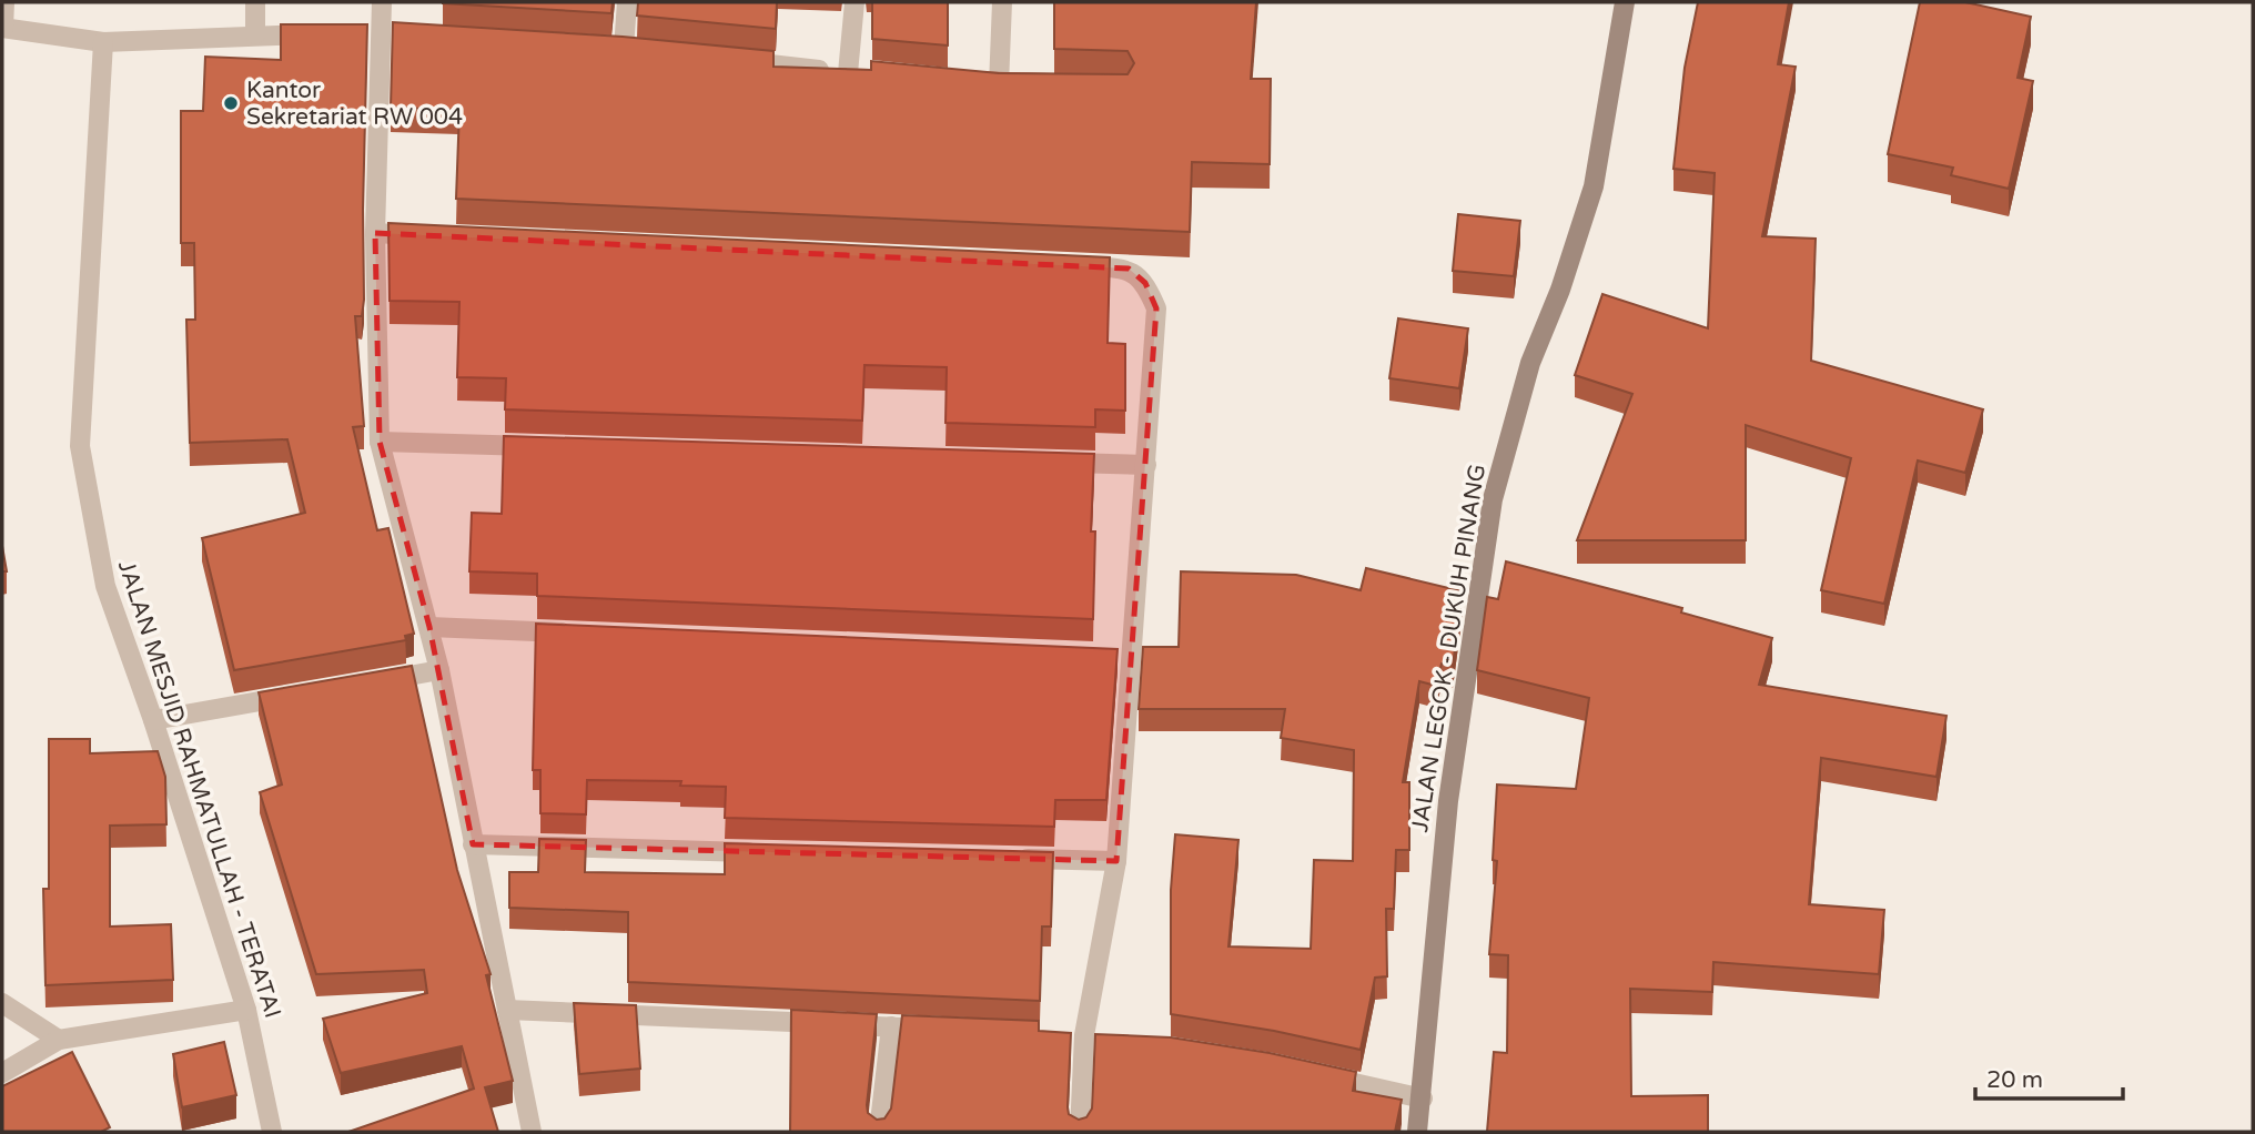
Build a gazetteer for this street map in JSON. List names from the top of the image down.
{
  "streets": {
    "street": ["JALAN LEGOK - DUKUH PINANG", "JALAN MESJID RAHMATULLAH - TERATAI"]
  },
  "places": ["Kantor Sekretariat RW 004"],
  "scale_bar": "20 m"
}
